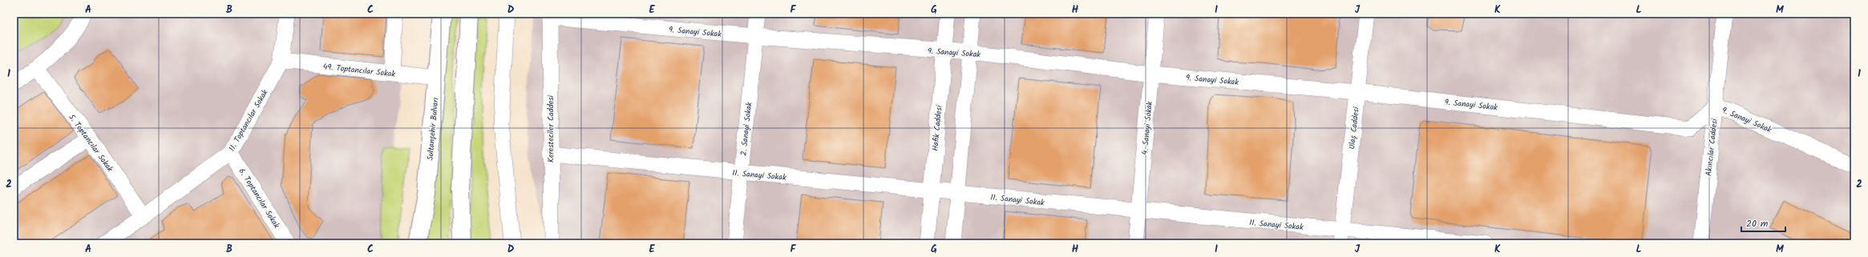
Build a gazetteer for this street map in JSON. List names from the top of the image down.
{
  "streets": {
    "highway": ["Sultanşehir Bulvarı"],
    "street": [
      "9. Sanayi Sokak",
      "49. Toptancılar Sokak",
      "11. Toptancılar Sokak",
      "Hafik Caddesi",
      "4. Sanayi Sokak",
      "Ulaş Caddesi",
      "Keresteciler Caddesi",
      "2. Sanayi Sokak",
      "5. Toptancılar Sokak",
      "Akıncılar Caddesi",
      "11. Sanayi Sokak",
      "6. Toptancılar Sokak"
    ]
  },
  "crossings": [
    ["9. Sanayi Sokak", "Hafik Caddesi"],
    ["9. Sanayi Sokak", "4. Sanayi Sokak"],
    ["9. Sanayi Sokak", "Ulaş Caddesi"],
    ["9. Sanayi Sokak", "Keresteciler Caddesi"],
    ["9. Sanayi Sokak", "2. Sanayi Sokak"],
    ["9. Sanayi Sokak", "Akıncılar Caddesi"],
    ["49. Toptancılar Sokak", "11. Toptancılar Sokak"],
    ["49. Toptancılar Sokak", "Sultanşehir Bulvarı"],
    ["11. Toptancılar Sokak", "5. Toptancılar Sokak"],
    ["11. Toptancılar Sokak", "6. Toptancılar Sokak"],
    ["Hafik Caddesi", "11. Sanayi Sokak"],
    ["4. Sanayi Sokak", "11. Sanayi Sokak"],
    ["Ulaş Caddesi", "11. Sanayi Sokak"],
    ["Keresteciler Caddesi", "11. Sanayi Sokak"],
    ["2. Sanayi Sokak", "11. Sanayi Sokak"]
  ],
  "scale_bar": "20 m",
  "grid": {
    "columns": [
      "A",
      "B",
      "C",
      "D",
      "E",
      "F",
      "G",
      "H",
      "I",
      "J",
      "K",
      "L",
      "M"
    ],
    "rows": ["1", "2"]
  }
}
